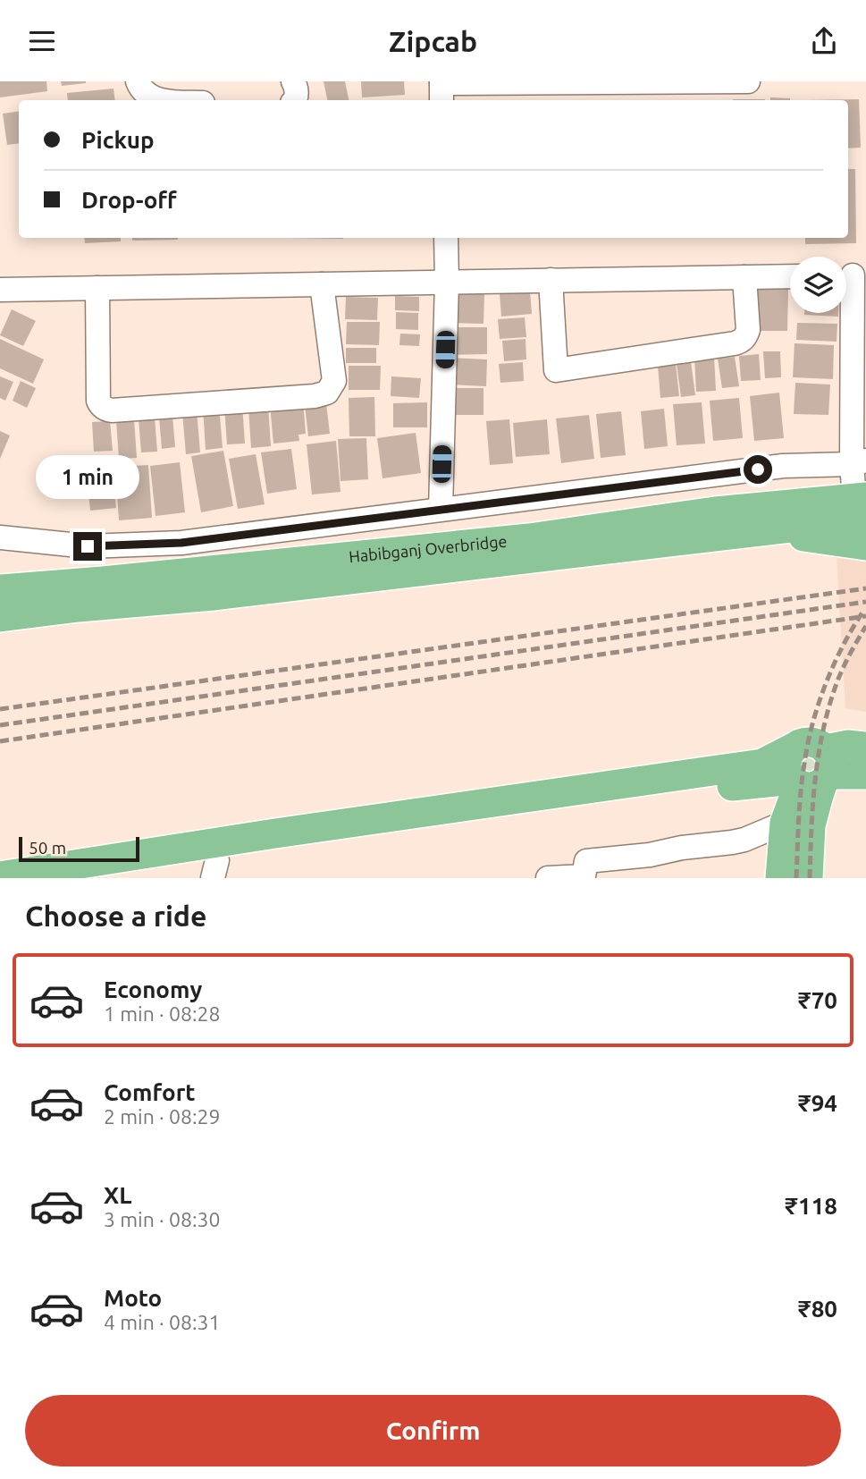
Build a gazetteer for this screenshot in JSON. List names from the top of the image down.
{
  "streets": {
    "main road": ["Habibganj Overbridge"]
  },
  "scale_bar": "50 m",
  "page": {
    "header": "Zipcab",
    "banner": ["Pickup", "Drop-off"],
    "bubble": "1 min",
    "scale": "50 m",
    "heading": "Choose a ride",
    "list": [
      {
        "name": "Economy",
        "note": "1 min · 08:28",
        "value": "₹70"
      },
      {
        "name": "Comfort",
        "note": "2 min · 08:29",
        "value": "₹94"
      },
      {
        "name": "XL",
        "note": "3 min · 08:30",
        "value": "₹118"
      },
      {
        "name": "Moto",
        "note": "4 min · 08:31",
        "value": "₹80"
      }
    ],
    "buttons": "Confirm"
  }
}
